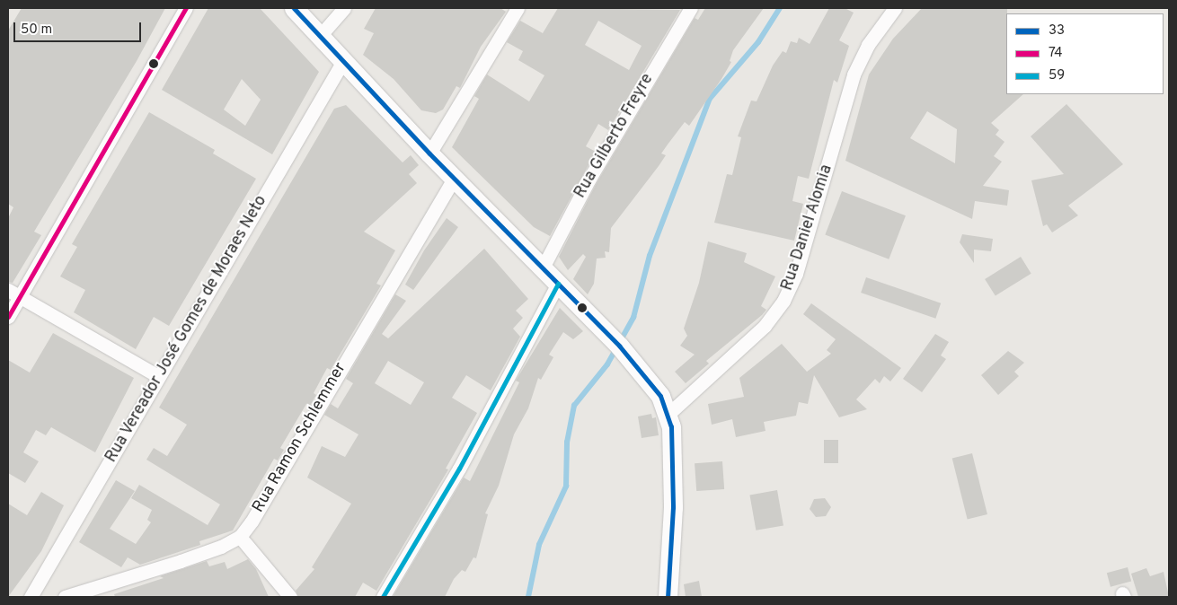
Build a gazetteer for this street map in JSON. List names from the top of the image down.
{
  "streets": {
    "street": [
      "Rua Gilberto Freyre",
      "Rua Daniel Alomia",
      "Rua Vereador José Gomes de Moraes Neto",
      "Rua Ramon Schlemmer"
    ]
  },
  "lines": ["transit line 33", "transit line 74", "transit line 59"],
  "legend": ["33", "74", "59"],
  "scale_bar": "50 m"
}
